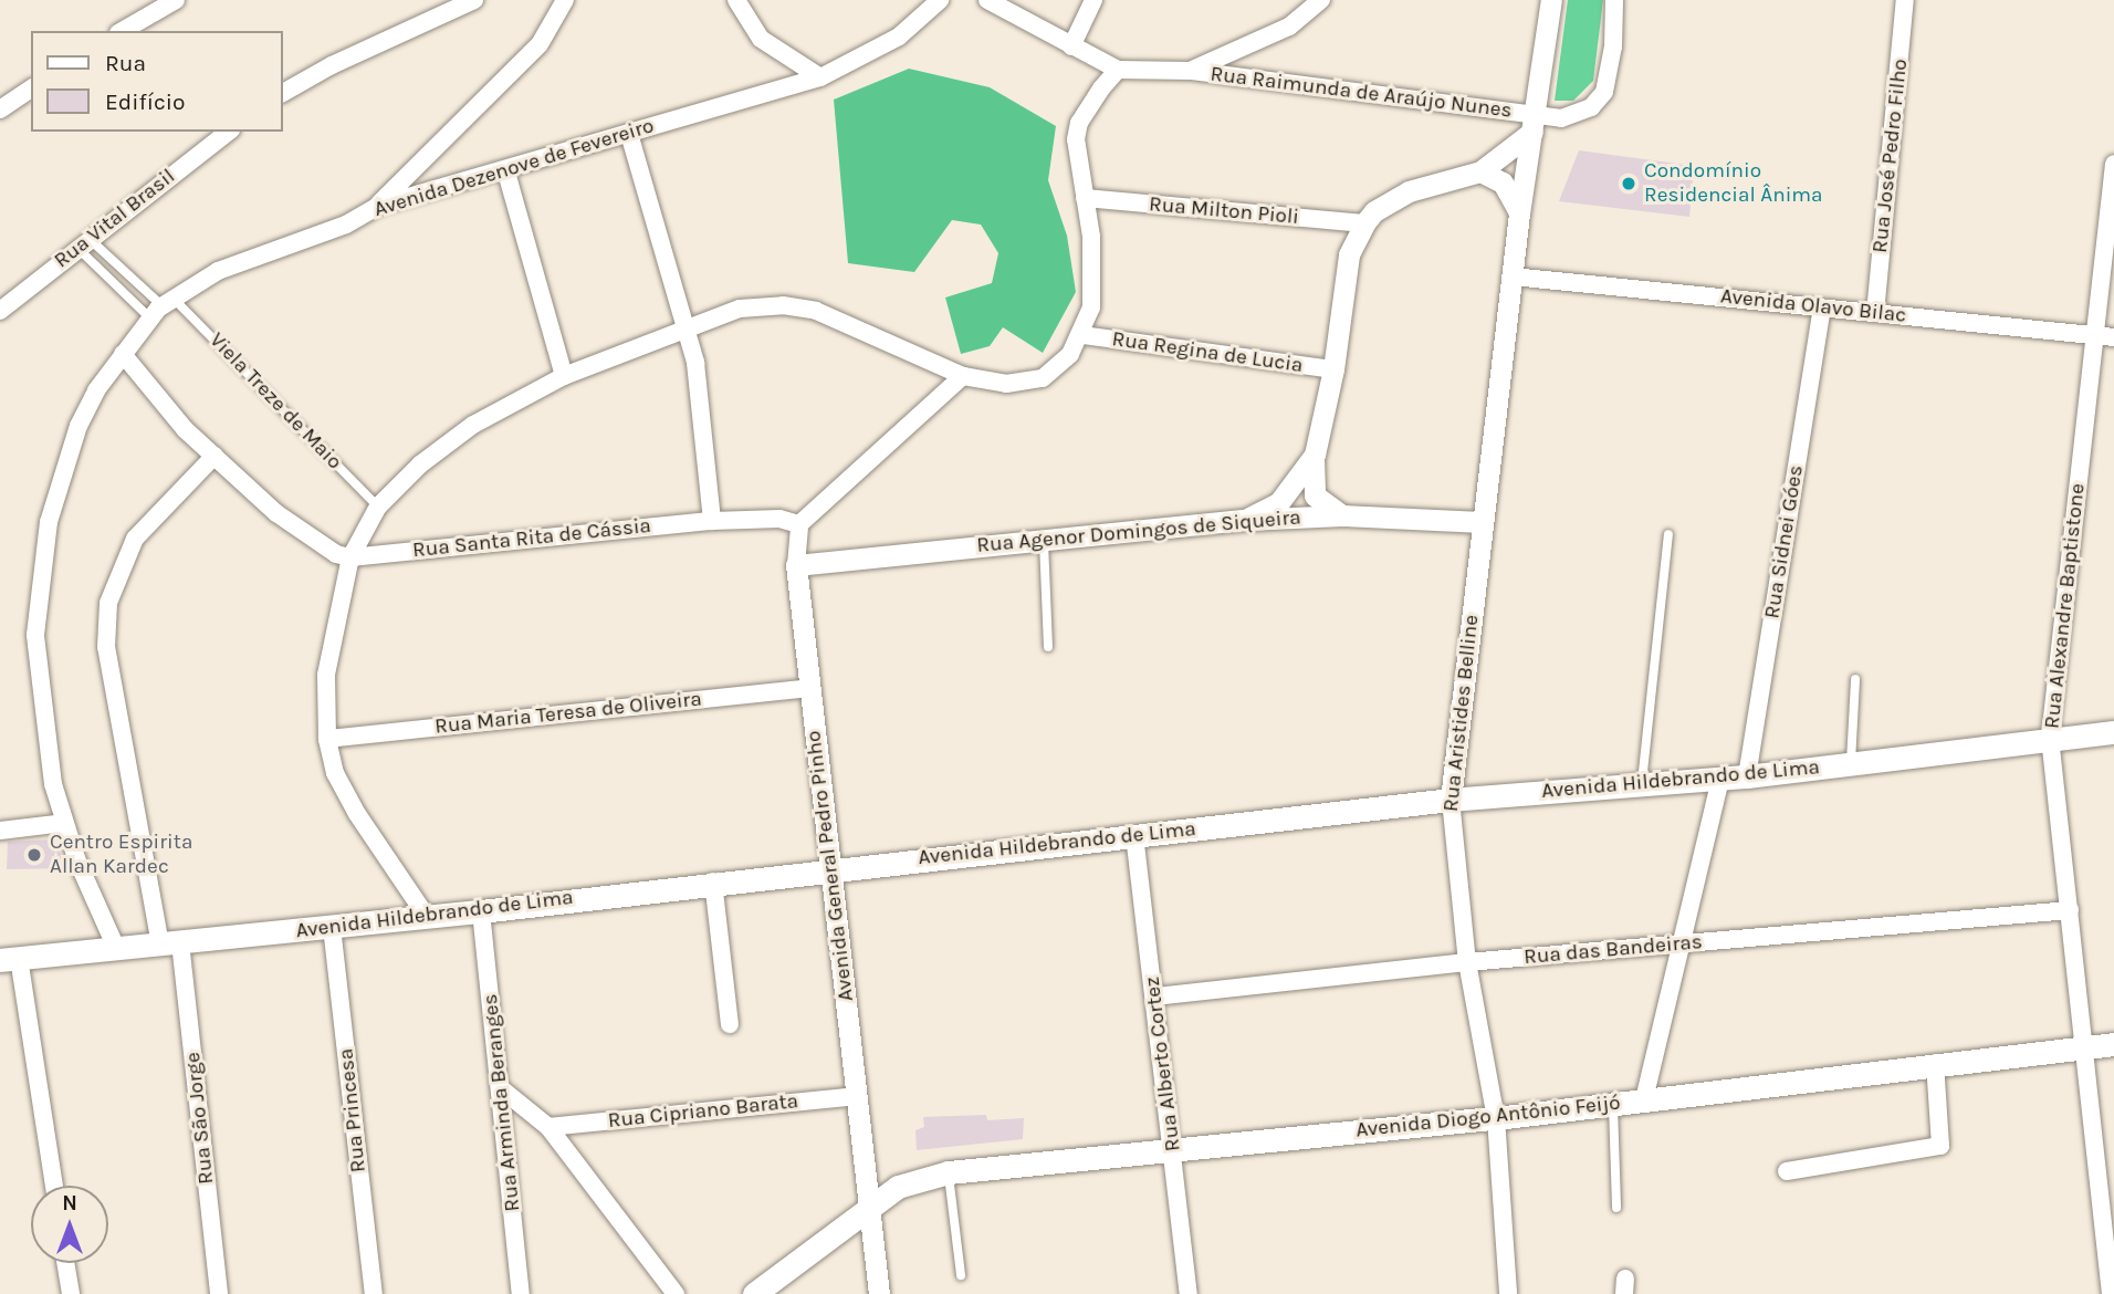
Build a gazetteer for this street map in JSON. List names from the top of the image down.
{
  "streets": {
    "main road": ["Avenida Hildebrando de Lima", "Avenida Diogo Antônio Feijó"],
    "street": [
      "Rua Raimunda de Araújo Nunes",
      "Rua José Pedro Filho",
      "Avenida Dezenove de Fevereiro",
      "Rua Milton Pioli",
      "Rua Vital Brasil",
      "Avenida Olavo Bilac",
      "Rua Regina de Lucia",
      "Rua Agenor Domingos de Siqueira",
      "Rua Santa Rita de Cássia",
      "Rua Sidnei Góes",
      "Rua Alexandre Baptistone",
      "Rua Maria Teresa de Oliveira",
      "Rua Aristides Belline",
      "Avenida General Pedro Pinho",
      "Rua das Bandeiras",
      "Rua Alberto Cortez",
      "Rua Arminda Beranges",
      "Rua Princesa",
      "Rua Cipriano Barata",
      "Rua São Jorge"
    ],
    "lane": ["Viela Treze de Maio"]
  },
  "crossings": [
    ["Rua Raimunda de Araújo Nunes", "Rua Aristides Belline"],
    ["Rua José Pedro Filho", "Avenida Olavo Bilac"],
    ["Avenida Dezenove de Fevereiro", "Viela Treze de Maio"],
    ["Avenida Dezenove de Fevereiro", "Rua Santa Rita de Cássia"],
    ["Avenida Dezenove de Fevereiro", "Avenida Hildebrando de Lima"],
    ["Avenida Olavo Bilac", "Rua Sidnei Góes"],
    ["Avenida Olavo Bilac", "Rua Alexandre Baptistone"],
    ["Avenida Olavo Bilac", "Rua Aristides Belline"],
    ["Rua Agenor Domingos de Siqueira", "Rua Aristides Belline"],
    ["Rua Agenor Domingos de Siqueira", "Avenida General Pedro Pinho"],
    ["Rua Santa Rita de Cássia", "Avenida General Pedro Pinho"],
    ["Rua Santa Rita de Cássia", "Rua São Jorge"],
    ["Rua Sidnei Góes", "Avenida Hildebrando de Lima"],
    ["Rua Alexandre Baptistone", "Avenida Hildebrando de Lima"],
    ["Rua Alexandre Baptistone", "Rua das Bandeiras"],
    ["Rua Alexandre Baptistone", "Avenida Diogo Antônio Feijó"],
    ["Rua Maria Teresa de Oliveira", "Avenida General Pedro Pinho"],
    ["Rua Aristides Belline", "Avenida Hildebrando de Lima"],
    ["Rua Aristides Belline", "Rua das Bandeiras"],
    ["Rua Aristides Belline", "Avenida Diogo Antônio Feijó"],
    ["Avenida Hildebrando de Lima", "Avenida General Pedro Pinho"],
    ["Avenida Hildebrando de Lima", "Rua Alberto Cortez"],
    ["Avenida Hildebrando de Lima", "Rua Arminda Beranges"],
    ["Avenida Hildebrando de Lima", "Rua Princesa"],
    ["Avenida Hildebrando de Lima", "Rua São Jorge"],
    ["Avenida General Pedro Pinho", "Rua Cipriano Barata"],
    ["Avenida General Pedro Pinho", "Avenida Diogo Antônio Feijó"],
    ["Rua das Bandeiras", "Rua Alberto Cortez"],
    ["Rua Alberto Cortez", "Avenida Diogo Antônio Feijó"]
  ],
  "places": ["Condomínio Residencial Ânima", "Centro Espirita Allan Kardec"],
  "legend": ["Rua", "Edifício"],
  "north": "top"
}
